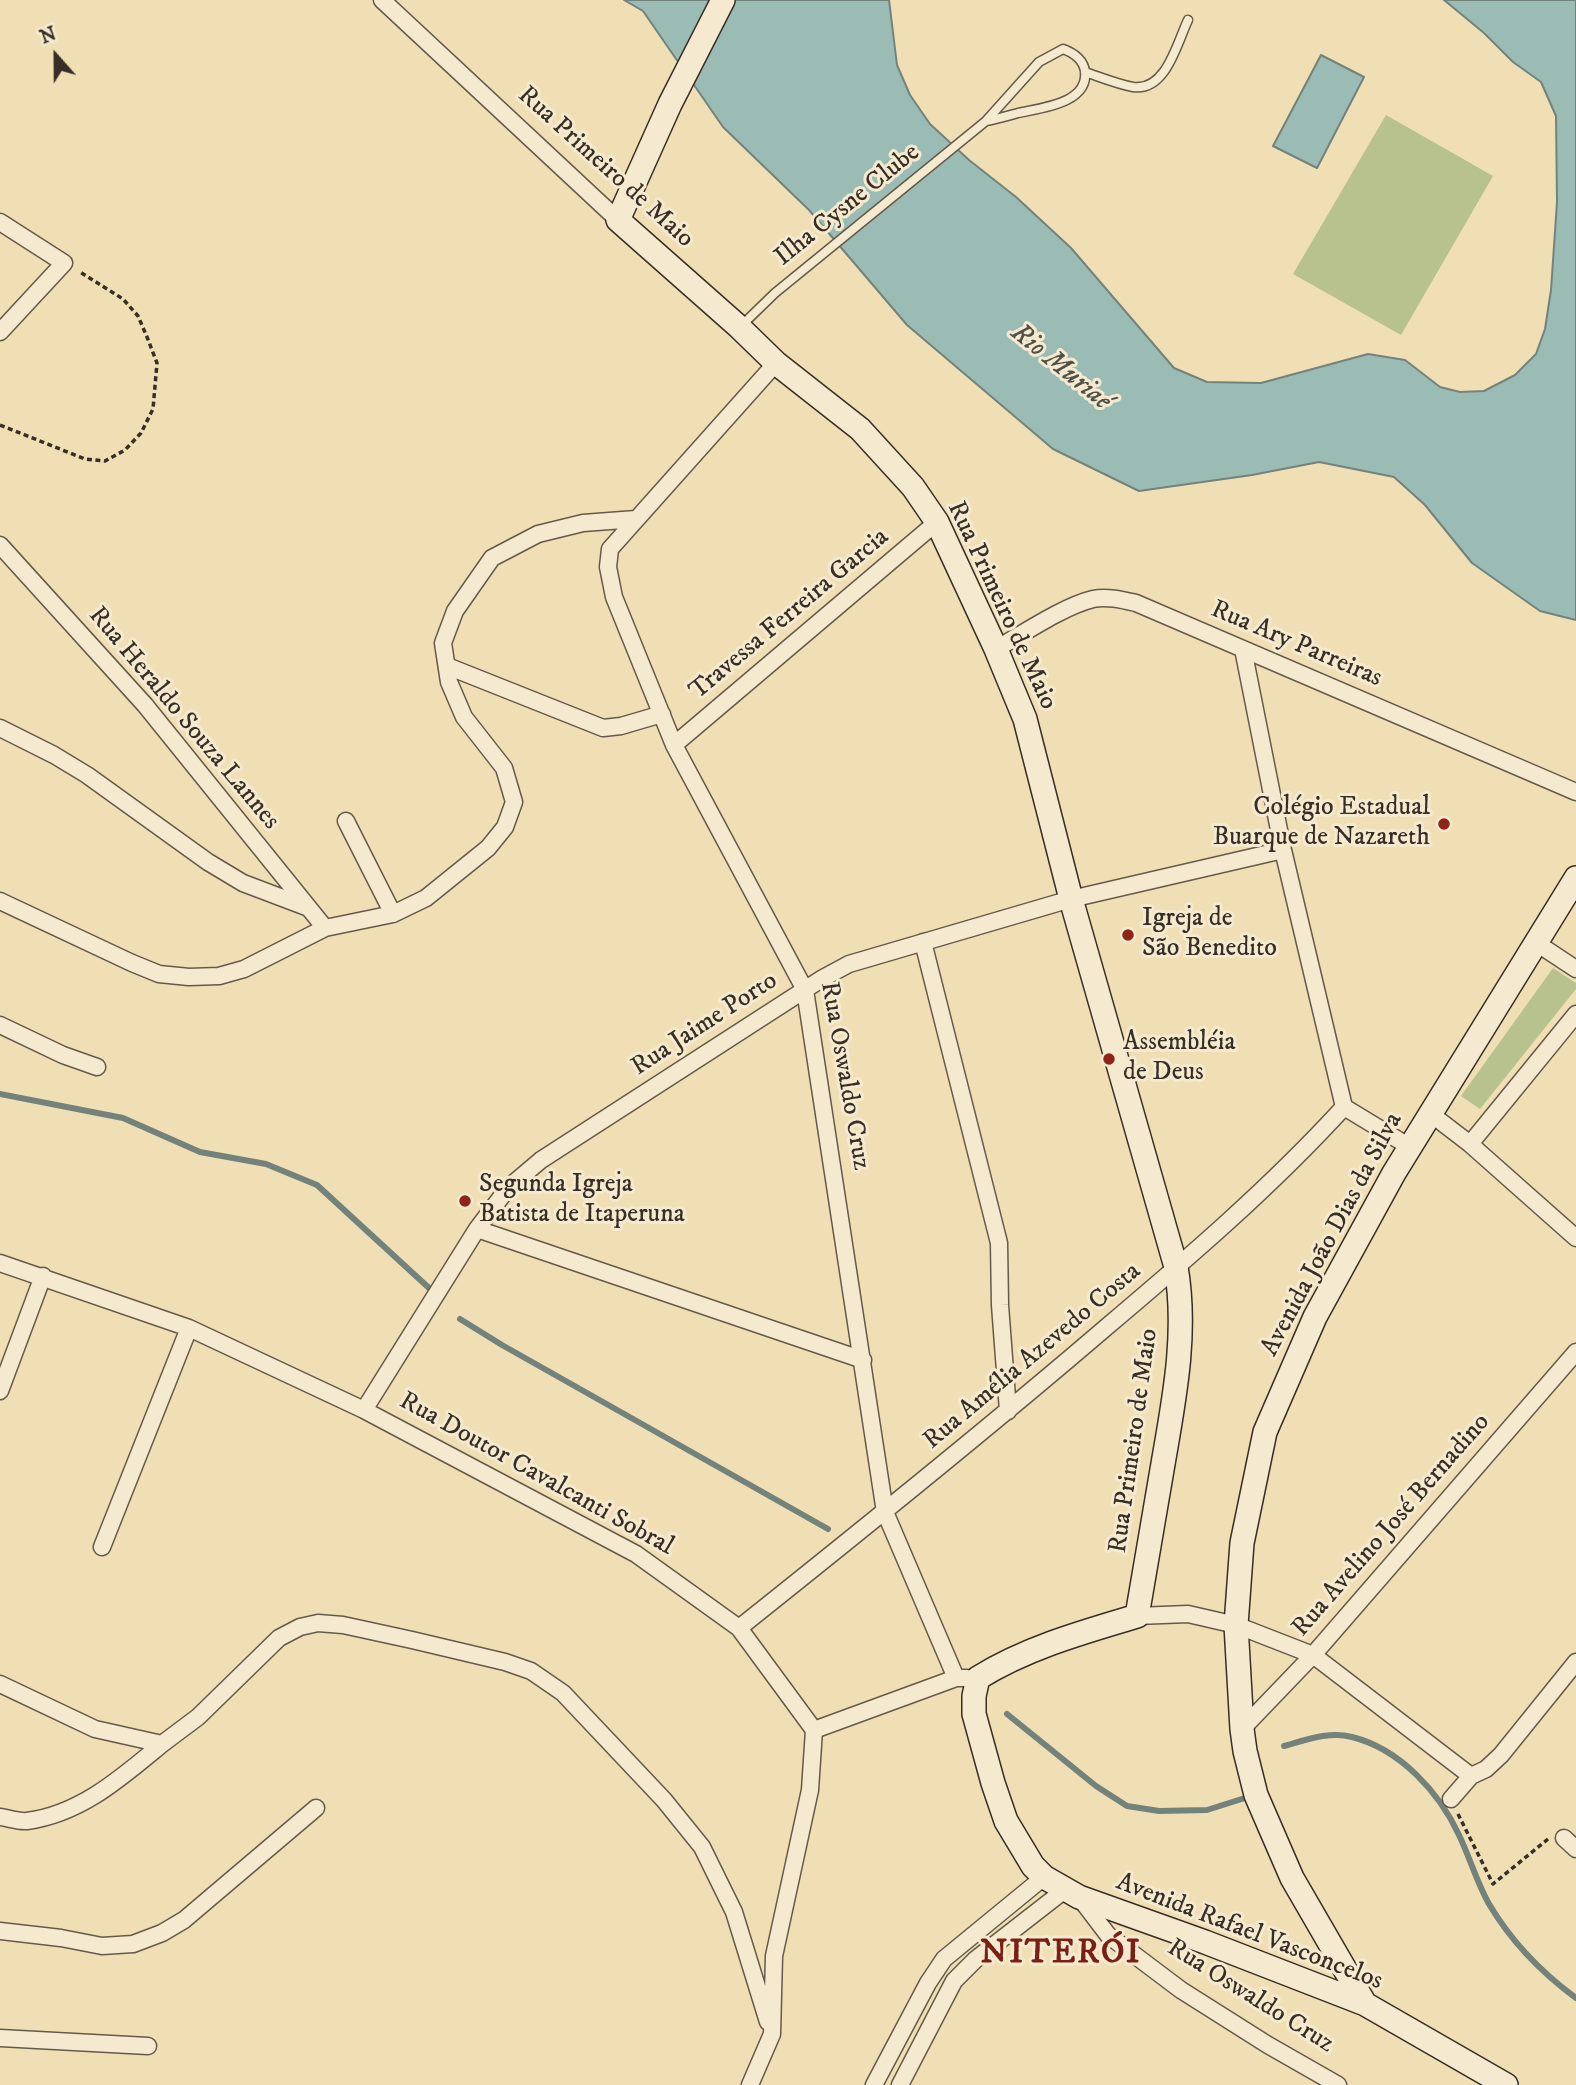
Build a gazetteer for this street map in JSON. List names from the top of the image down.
{
  "streets": {
    "main road": [
      "Rua Primeiro de Maio",
      "Rua Oswaldo Cruz",
      "Avenida João Dias da Silva",
      "Avenida Rafael Vasconcelos"
    ],
    "street": [
      "Travessa Ferreira Garcia",
      "Rua Ary Parreiras",
      "Rua Heraldo Souza Lannes",
      "Rua Jaime Porto",
      "Rua Amélia Azevedo Costa",
      "Rua Doutor Cavalcanti Sobral",
      "Rua Avelino José Bernadino"
    ],
    "lane": ["Ilha Cysne Clube"]
  },
  "crossings": [
    ["Rua Primeiro de Maio", "Ilha Cysne Clube"],
    ["Rua Primeiro de Maio", "Travessa Ferreira Garcia"],
    ["Rua Primeiro de Maio", "Rua Ary Parreiras"],
    ["Rua Primeiro de Maio", "Rua Jaime Porto"],
    ["Rua Primeiro de Maio", "Rua Oswaldo Cruz"],
    ["Rua Primeiro de Maio", "Rua Amélia Azevedo Costa"],
    ["Travessa Ferreira Garcia", "Rua Oswaldo Cruz"],
    ["Rua Jaime Porto", "Rua Oswaldo Cruz"],
    ["Rua Jaime Porto", "Rua Doutor Cavalcanti Sobral"],
    ["Rua Oswaldo Cruz", "Rua Amélia Azevedo Costa"],
    ["Rua Oswaldo Cruz", "Avenida Rafael Vasconcelos"],
    ["Avenida João Dias da Silva", "Rua Avelino José Bernadino"],
    ["Avenida João Dias da Silva", "Avenida Rafael Vasconcelos"],
    ["Rua Amélia Azevedo Costa", "Rua Doutor Cavalcanti Sobral"]
  ],
  "districts": ["NITERÓI"],
  "water": ["Rio Muriaé"],
  "places": [
    "Colégio Estadual Buarque de Nazareth",
    "Igreja de São Benedito",
    "Assembléia de Deus",
    "Segunda Igreja Batista de Itaperuna"
  ],
  "north": "top"
}
